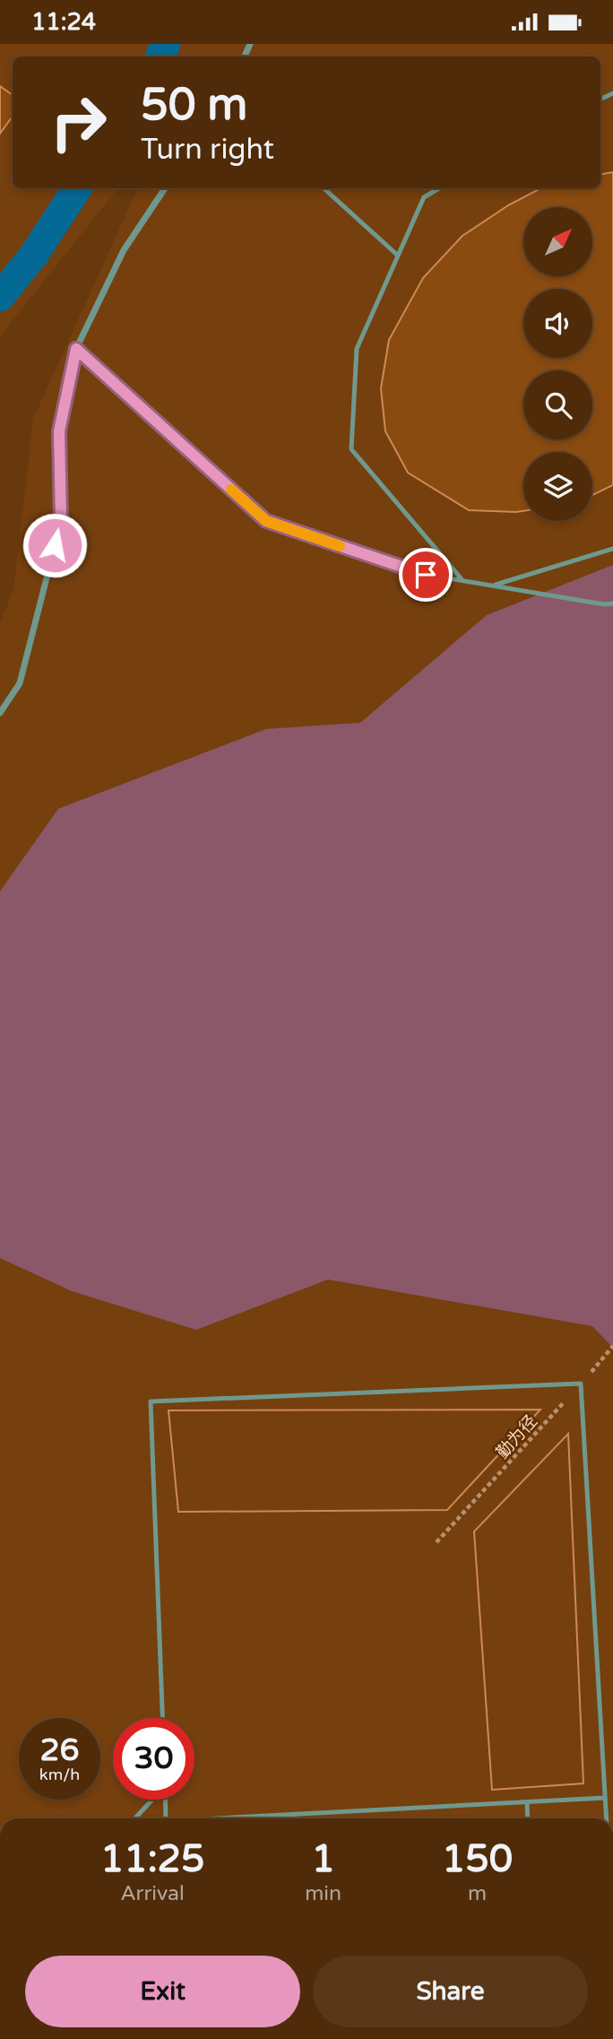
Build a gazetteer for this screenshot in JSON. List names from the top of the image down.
{
  "streets": {
    "path": ["勤为径"]
  },
  "north": "top right",
  "page": {
    "status": "11:24",
    "turn": ["50 m", "Turn right"],
    "speed": "26 km/h",
    "limit": "30",
    "eta": [
      "11:25",
      "Arrival",
      "1",
      "min",
      "150",
      "m"
    ],
    "buttons": ["Exit", "Share"]
  }
}
